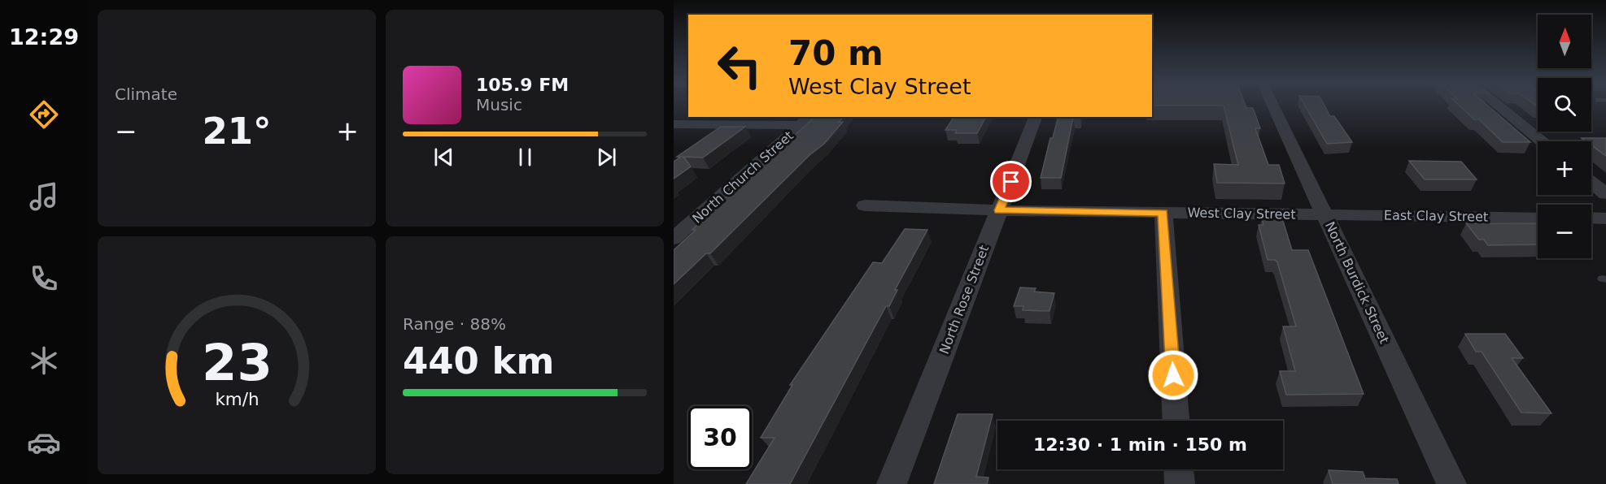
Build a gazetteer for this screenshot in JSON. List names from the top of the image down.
{
  "streets": {
    "street": [
      "North Church Street",
      "West Clay Street",
      "East Clay Street",
      "North Burdick Street",
      "North Rose Street"
    ]
  },
  "crossings": [
    ["West Clay Street", "East Clay Street"],
    ["West Clay Street", "North Burdick Street"],
    ["West Clay Street", "North Rose Street"],
    ["East Clay Street", "North Burdick Street"]
  ],
  "north": "top",
  "page": {
    "tabs": "12:29",
    "tile": [
      "Climate",
      ["Range · 88%", "440 km"]
    ],
    "map_buttons": ["+", "−"],
    "turn": ["70 m", "West Clay Street"],
    "song": ["105.9 FM", "Music"],
    "heat": ["−", "21°", "+"],
    "limit": "30",
    "trip": "12:30 · 1 min · 150 m",
    "gauge": ["23", "km/h"]
  }
}
